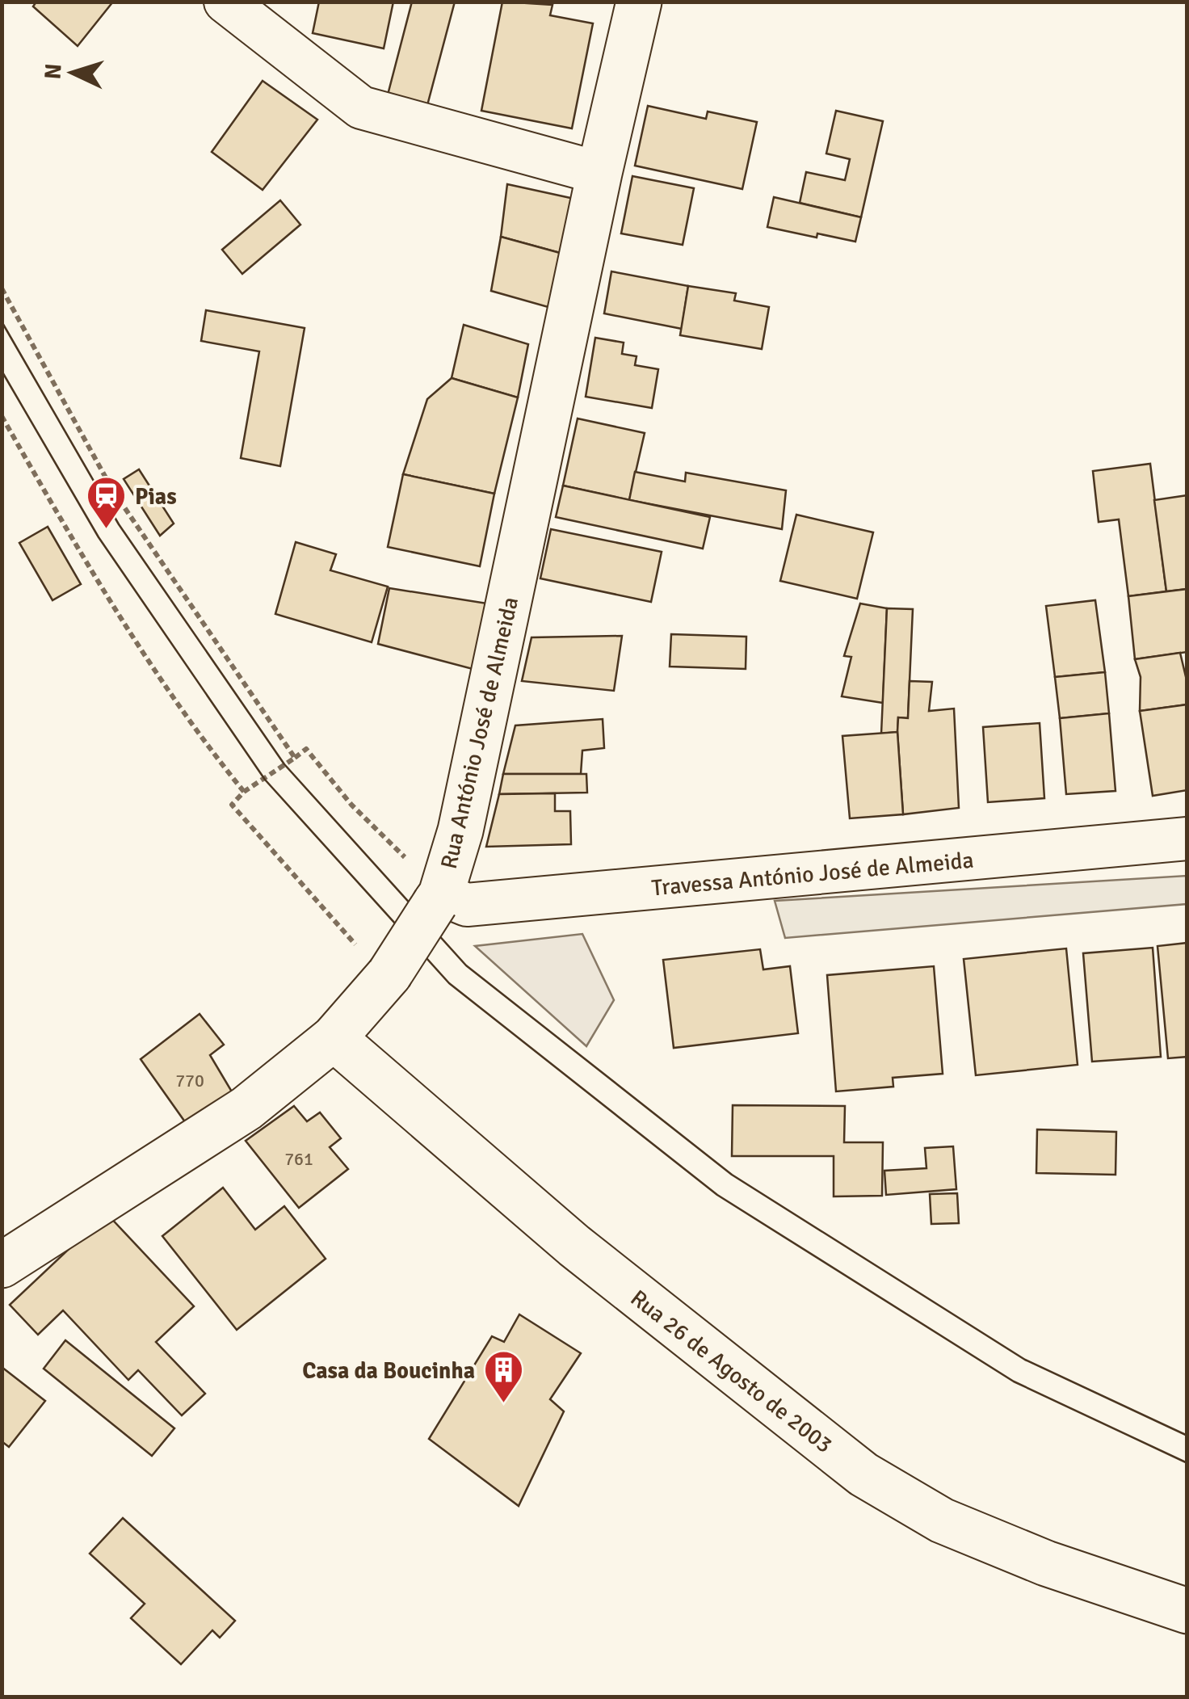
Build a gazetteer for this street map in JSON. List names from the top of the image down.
{
  "streets": {
    "main road": ["Rua António José de Almeida", "Rua 26 de Agosto de 2003"],
    "street": ["Travessa António José de Almeida"]
  },
  "crossings": [
    ["Rua António José de Almeida", "Travessa António José de Almeida"],
    ["Rua António José de Almeida", "Rua 26 de Agosto de 2003"]
  ],
  "places": {
    "station": ["Pias"],
    "building": ["Casa da Boucinha"]
  },
  "house_numbers": ["770", "761"],
  "north": "left"
}
